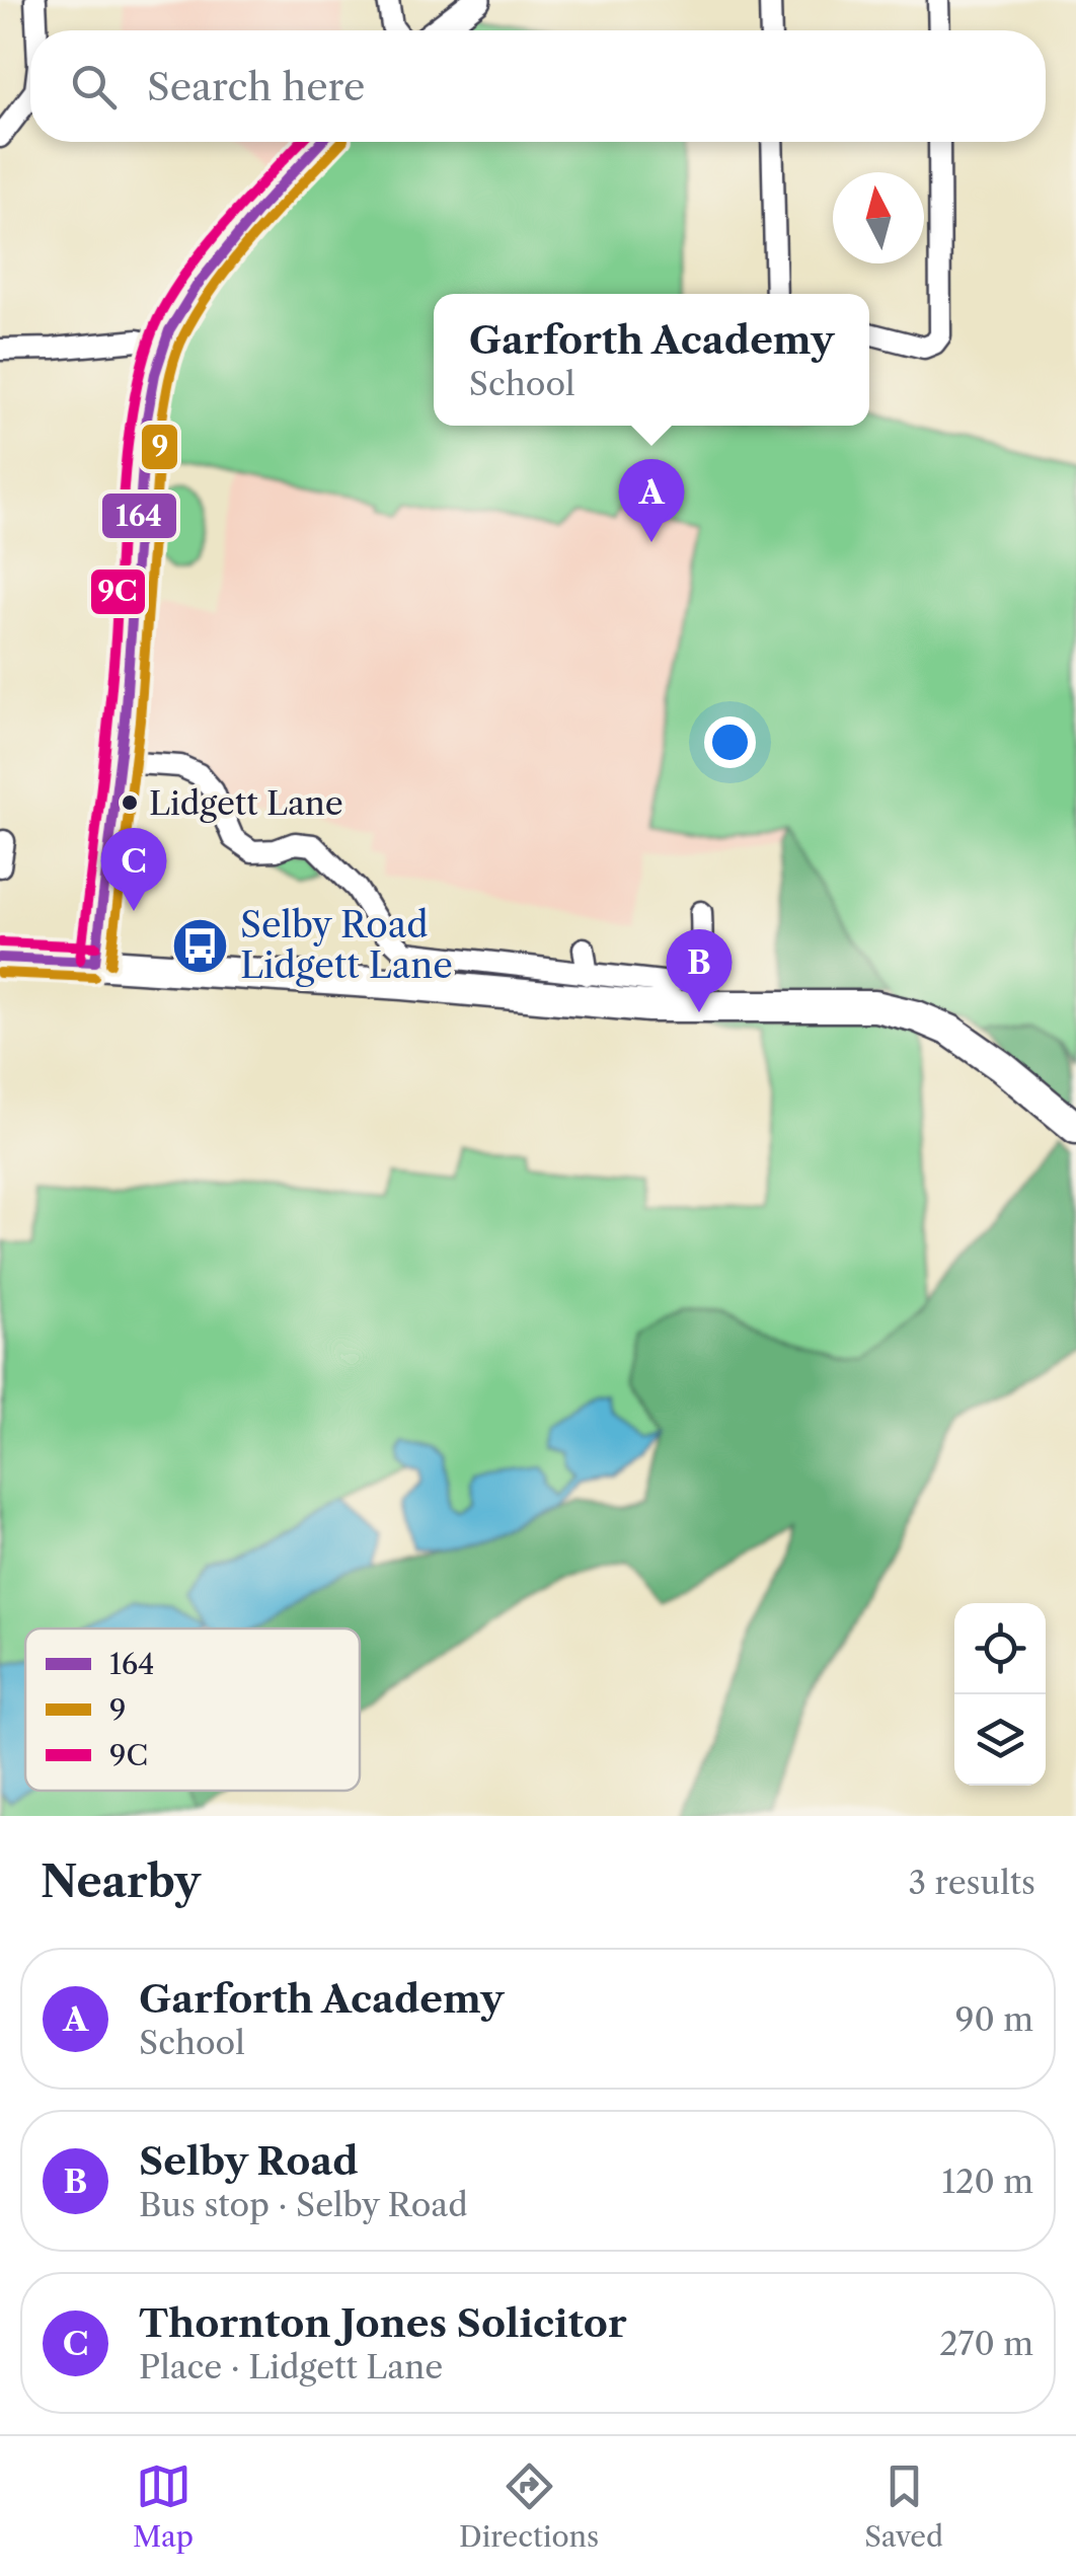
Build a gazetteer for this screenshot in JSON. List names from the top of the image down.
{
  "places": {
    "other": ["Lidgett Lane"],
    "bus stop": ["Selby Road Lidgett Lane"]
  },
  "lines": ["transit line 164", "transit line 9", "transit line 9C"],
  "legend": ["164", "9", "9C"],
  "north": "top",
  "page": {
    "search": "Search here",
    "popup": ["Garforth Academy", "School"],
    "pins": ["A", "C", "B"],
    "heading": ["Nearby", "3 results"],
    "list": [
      {
        "mark": "A",
        "name": "Garforth Academy",
        "note": "School",
        "value": "90 m"
      },
      {
        "mark": "B",
        "name": "Selby Road",
        "note": "Bus stop · Selby Road",
        "value": "120 m"
      },
      {
        "mark": "C",
        "name": "Thornton Jones Solicitor",
        "note": "Place · Lidgett Lane",
        "value": "270 m"
      }
    ],
    "nav": ["Map", "Directions", "Saved"]
  }
}
